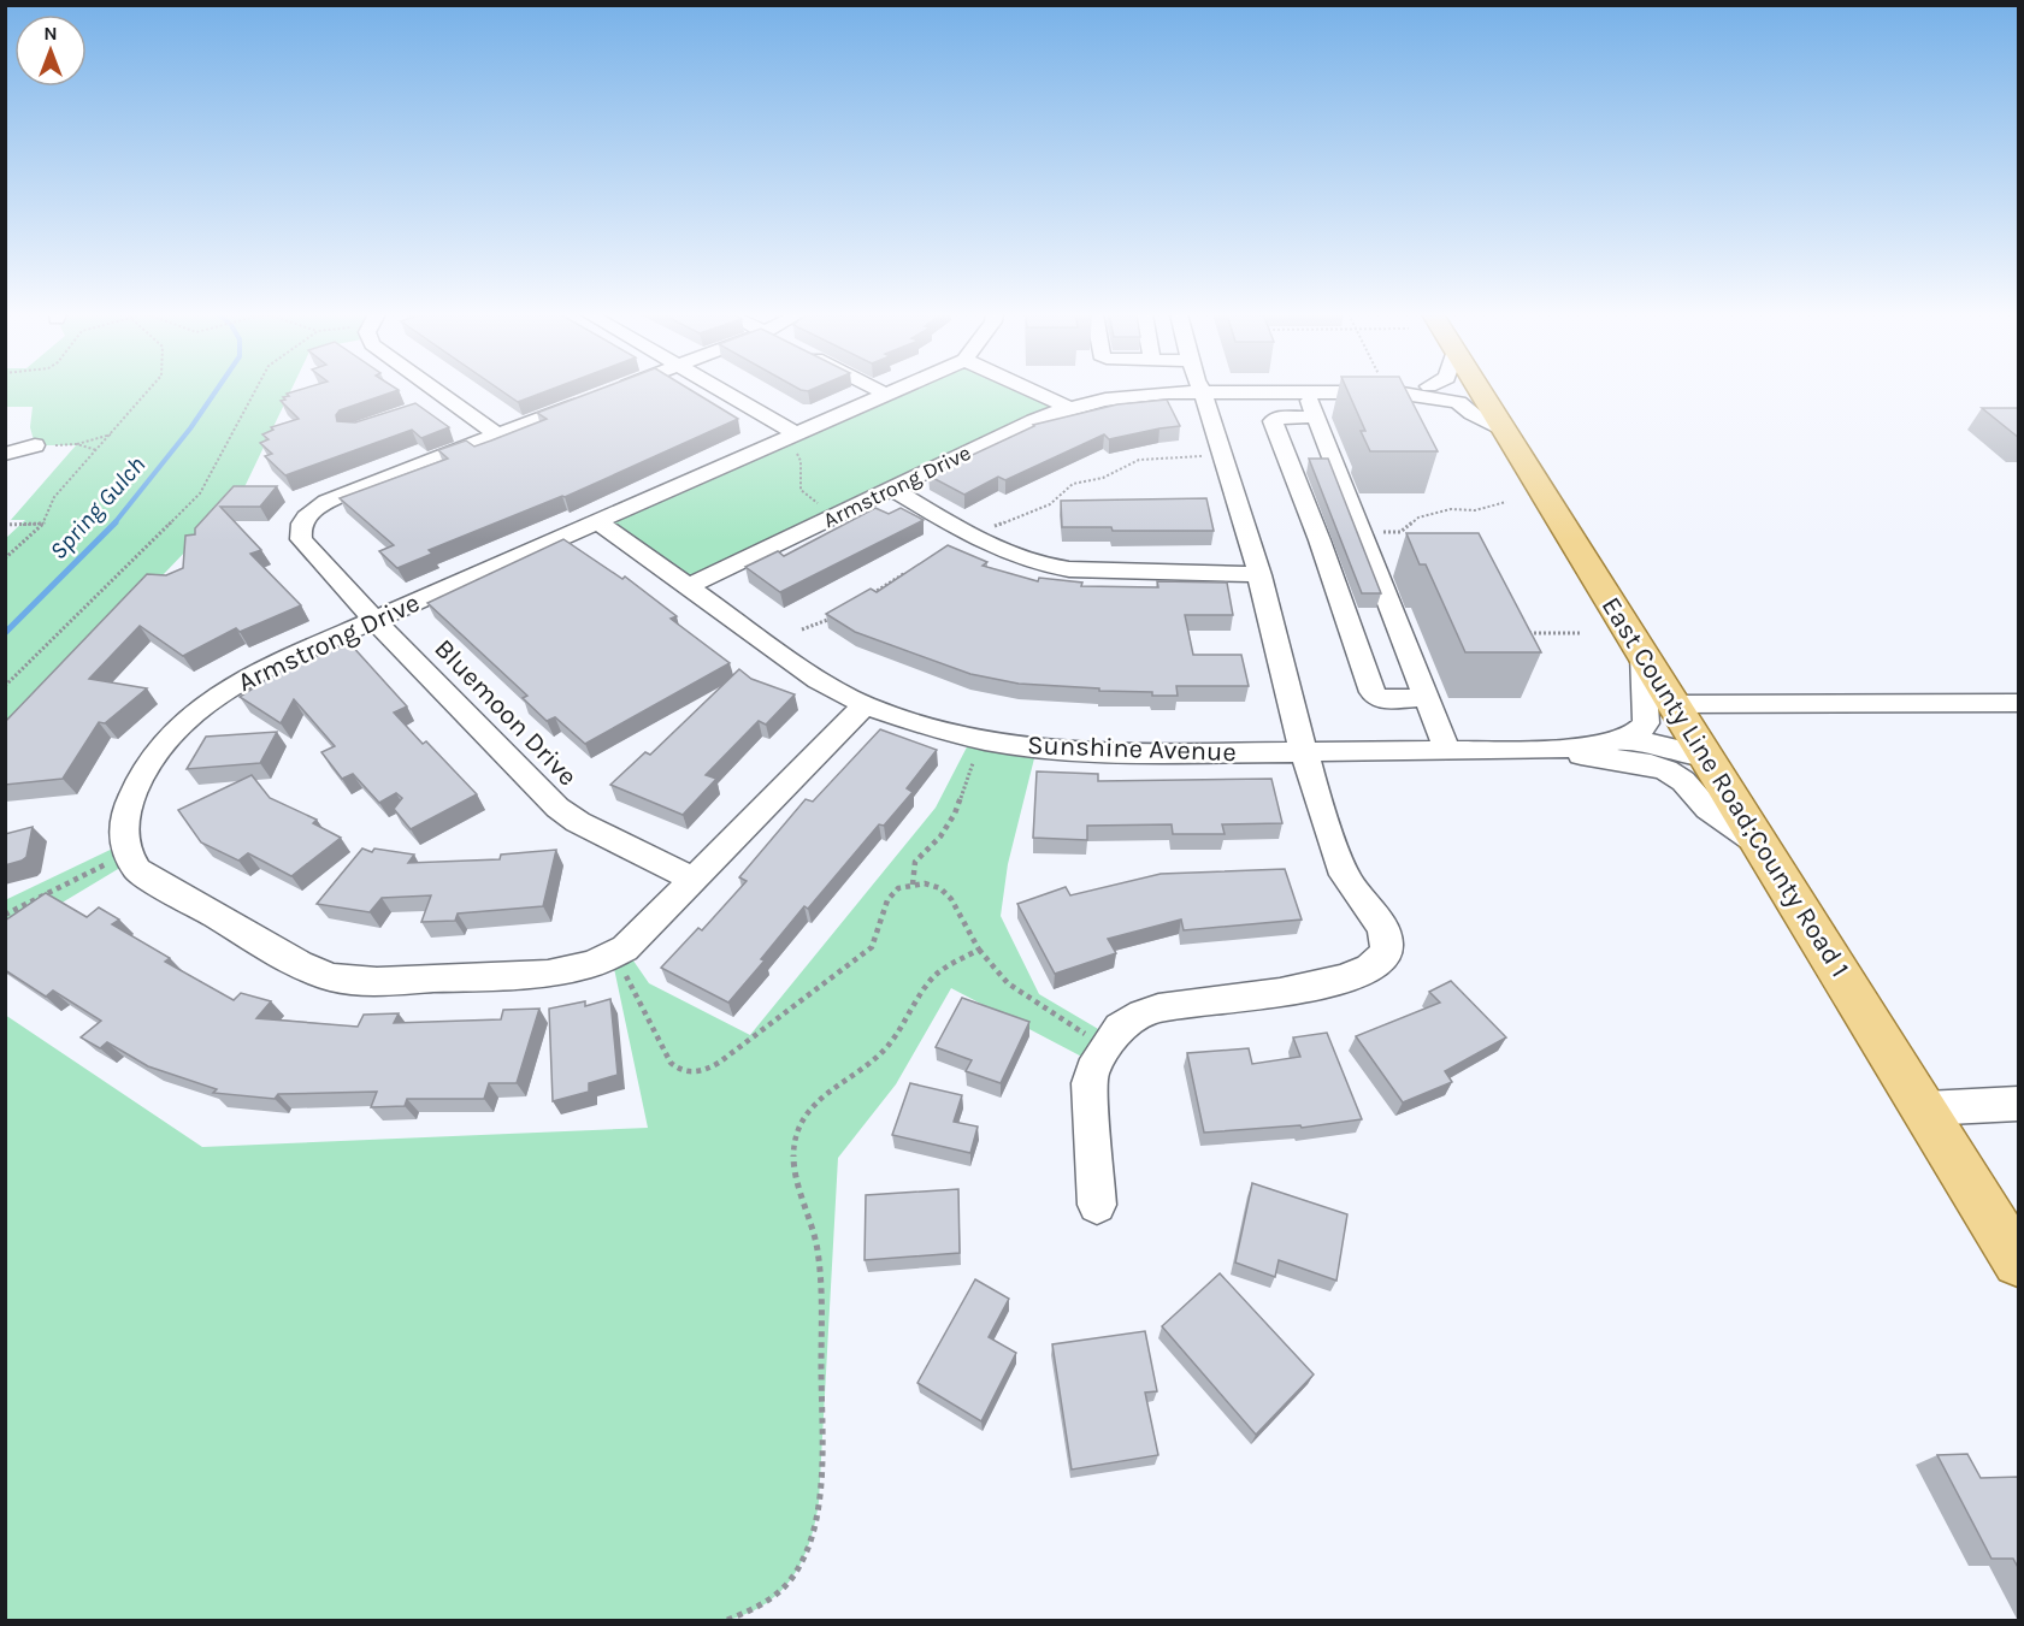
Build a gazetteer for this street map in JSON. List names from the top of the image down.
{
  "streets": {
    "main road": ["East County Line Road;County Road 1"],
    "street": ["Armstrong Drive", "Bluemoon Drive", "Sunshine Avenue"]
  },
  "crossings": [
    ["Armstrong Drive", "Bluemoon Drive"],
    ["Armstrong Drive", "Sunshine Avenue"],
    ["Armstrong Drive", "East County Line Road;County Road 1"],
    ["Sunshine Avenue", "East County Line Road;County Road 1"]
  ],
  "water": ["Spring Gulch"],
  "north": "top"
}
